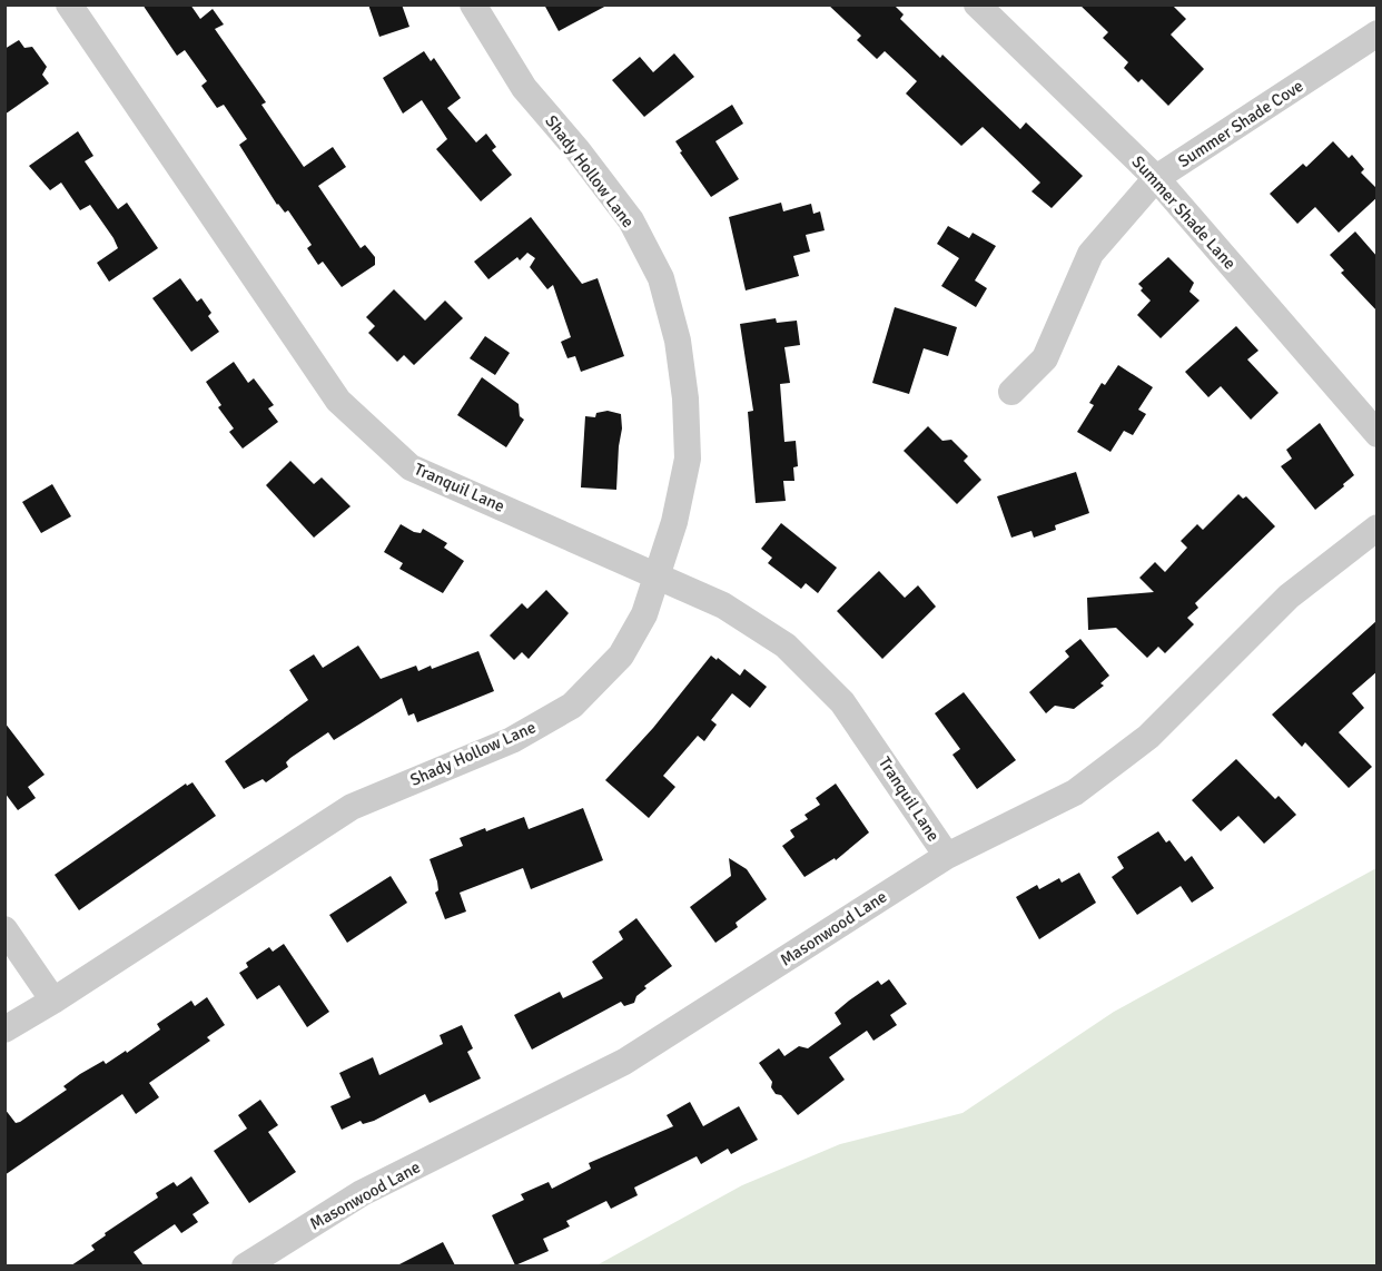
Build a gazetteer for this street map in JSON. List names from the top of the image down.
{
  "streets": {
    "street": [
      "Summer Shade Cove",
      "Shady Hollow Lane",
      "Summer Shade Lane",
      "Tranquil Lane",
      "Masonwood Lane"
    ]
  },
  "crossings": [
    ["Summer Shade Cove", "Summer Shade Lane"],
    ["Shady Hollow Lane", "Tranquil Lane"],
    ["Tranquil Lane", "Masonwood Lane"]
  ]
}
